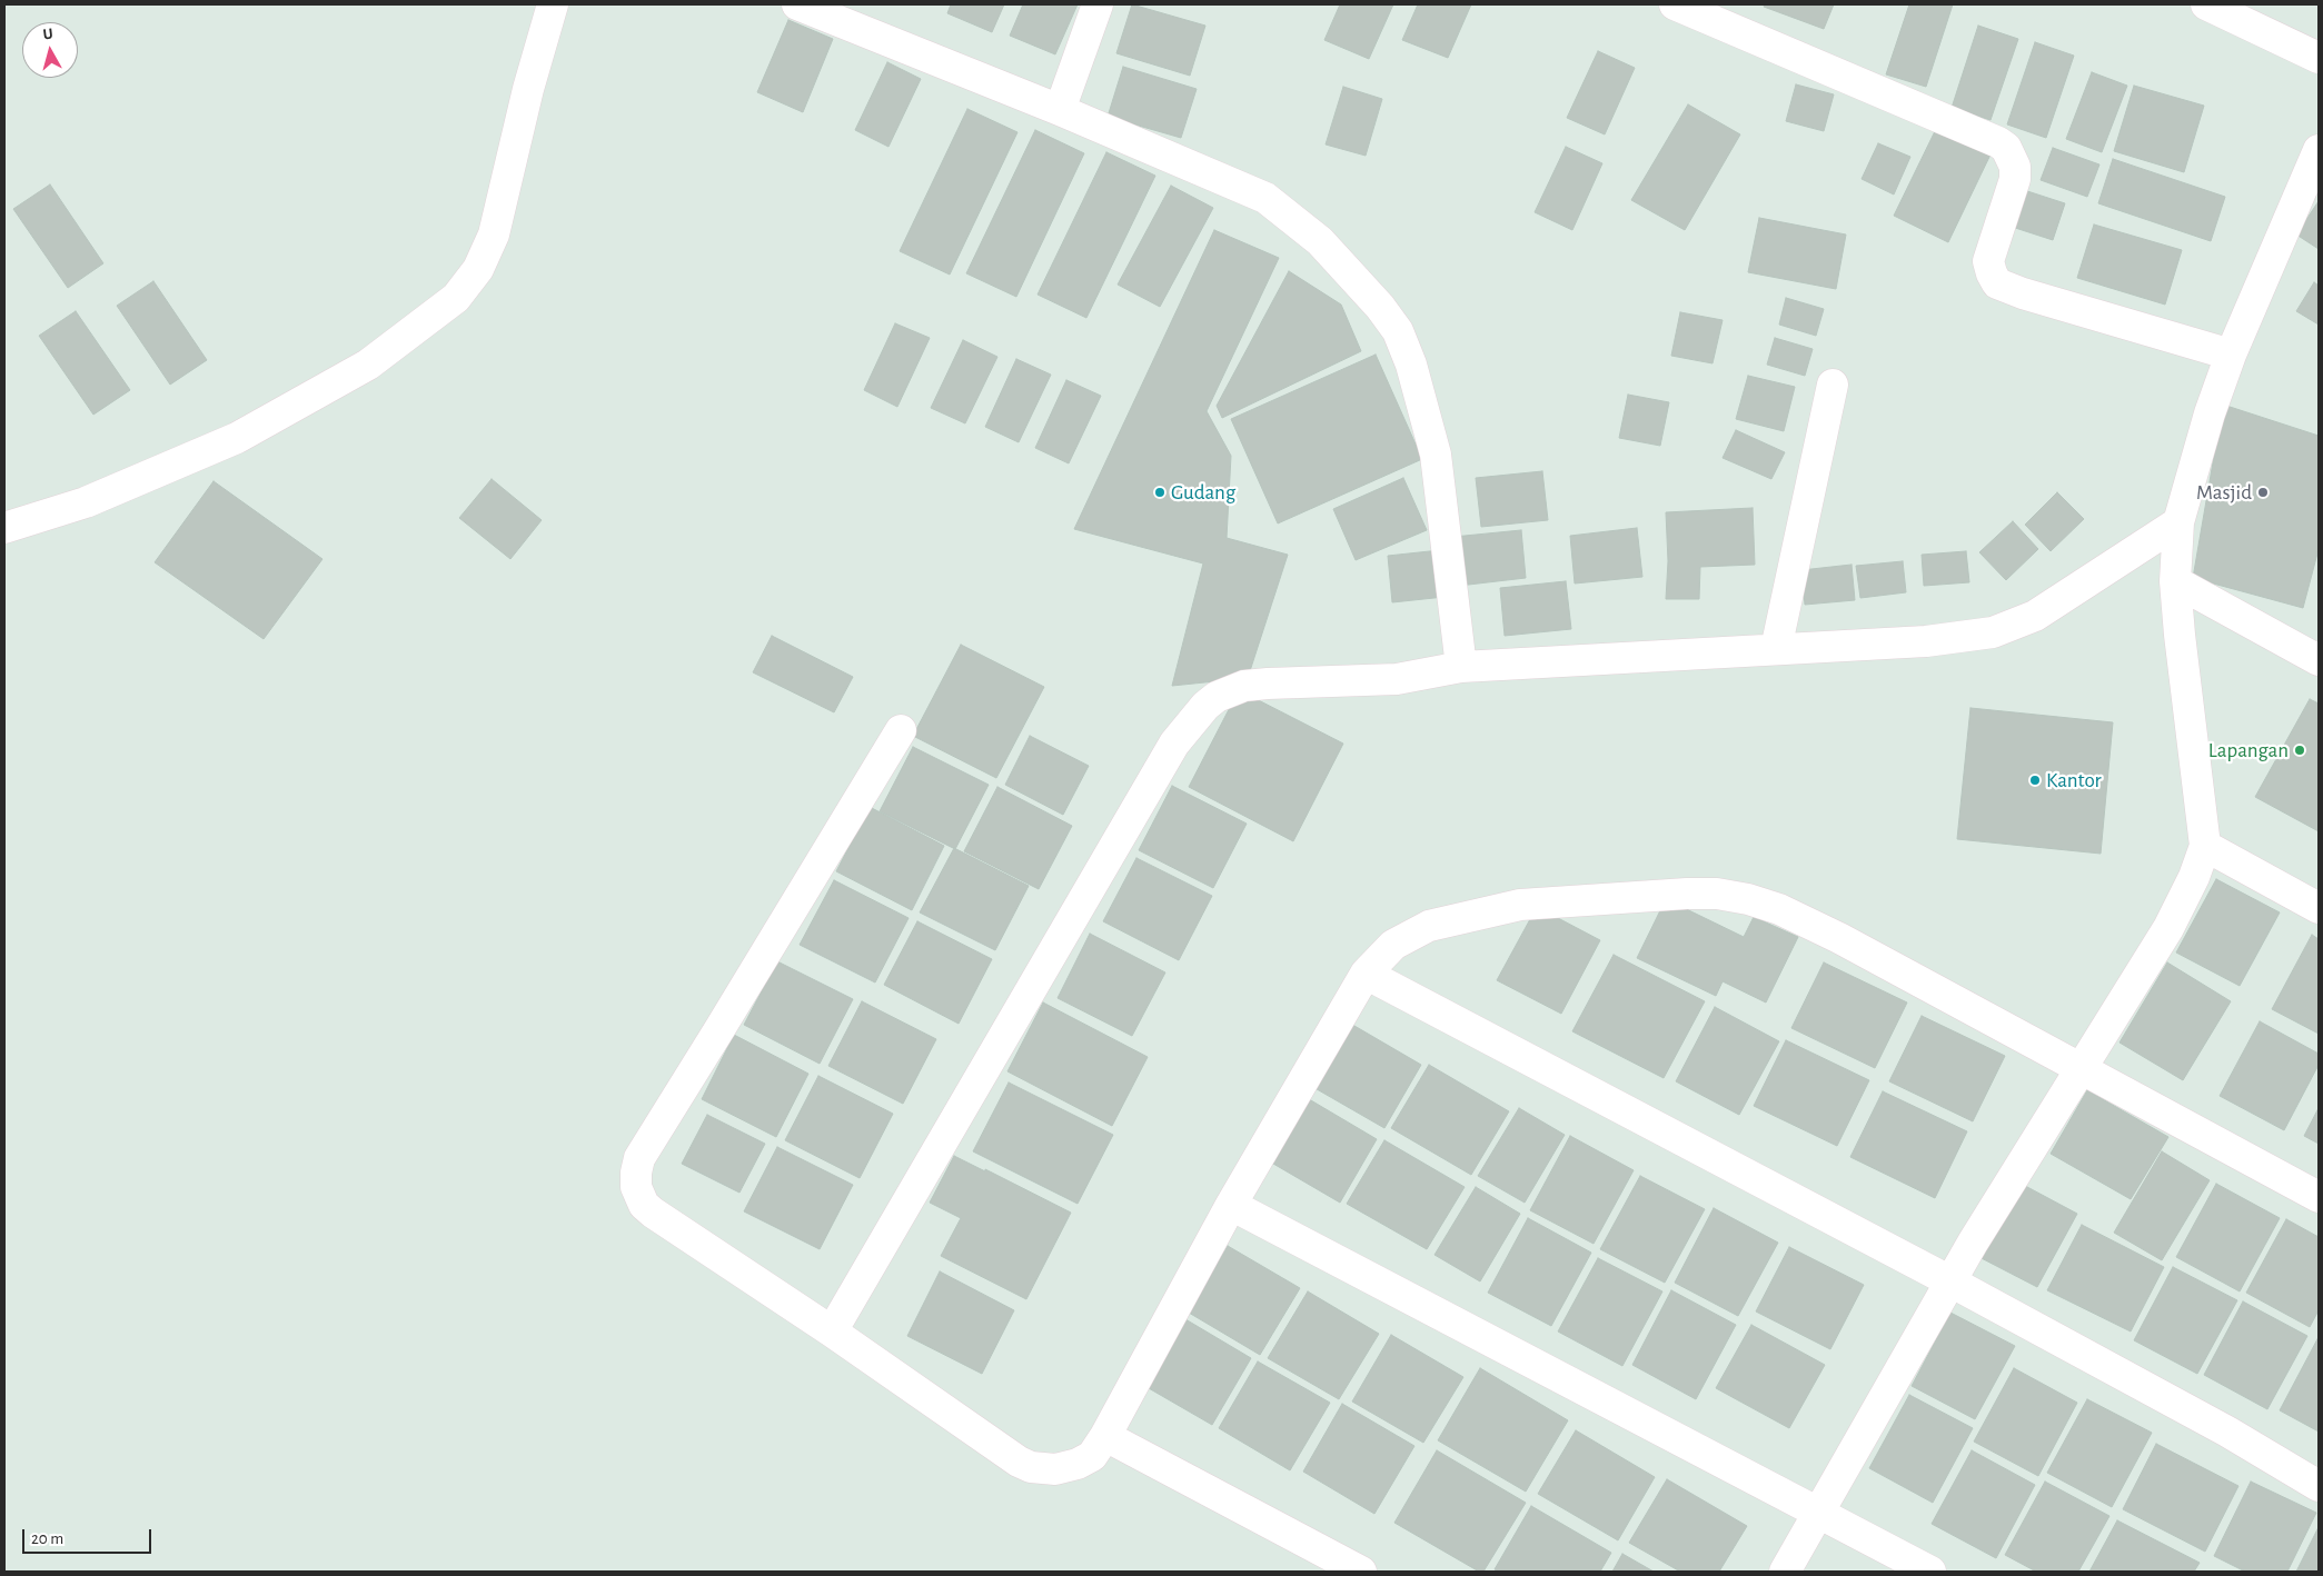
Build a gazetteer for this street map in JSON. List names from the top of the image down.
{
  "places": [
    "Gudang",
    "Masjid",
    "Lapangan",
    "Kantor"
  ],
  "scale_bar": "20 m",
  "north": "top"
}
